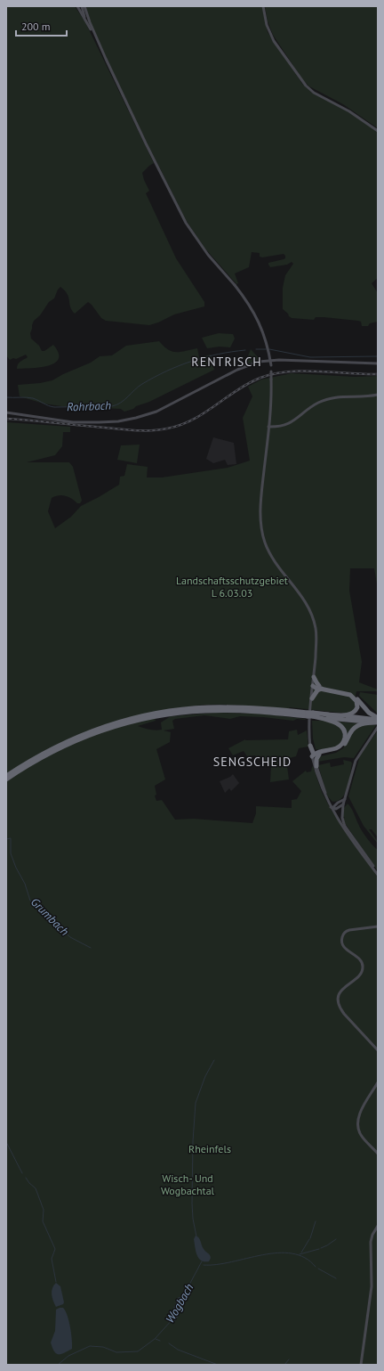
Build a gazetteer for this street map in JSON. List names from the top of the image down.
{
  "districts": ["RENTRISCH", "SENGSCHEID"],
  "water": ["Rohrbach", "Grumbach", "Wogbach"],
  "parks": ["Landschaftsschutzgebiet L 6.03.03", "Rheinfels", "Wisch- Und Wogbachtal"],
  "scale_bar": "200 m"
}
